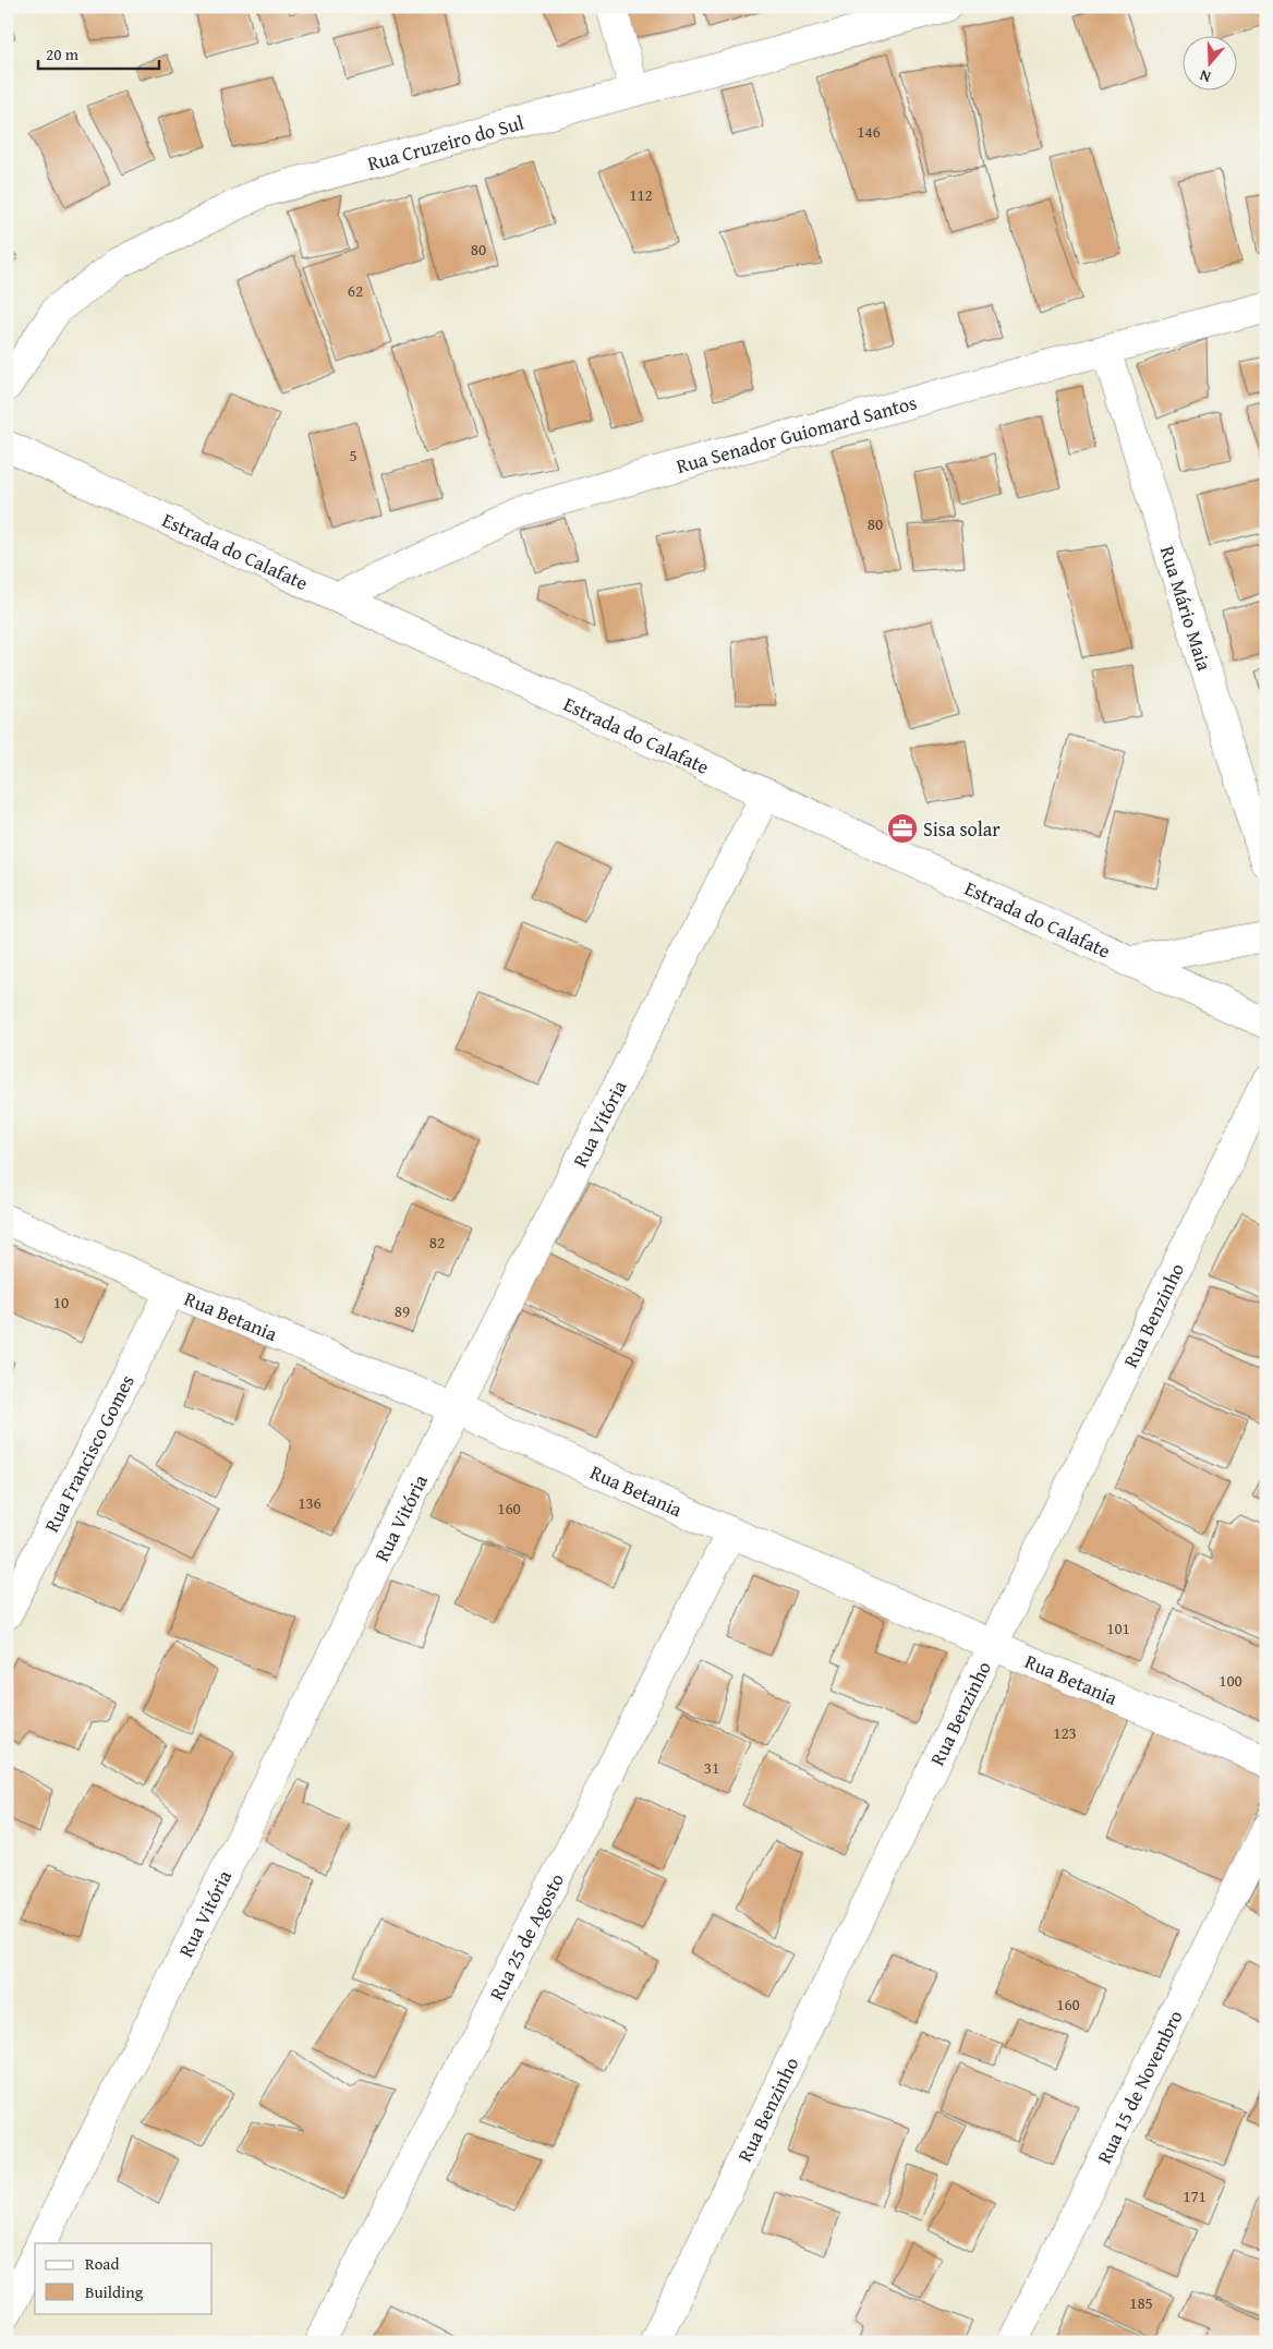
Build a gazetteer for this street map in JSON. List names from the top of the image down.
{
  "streets": {
    "street": [
      "Rua Cruzeiro do Sul",
      "Rua Senador Guiomard Santos",
      "Estrada do Calafate",
      "Rua Mário Maia",
      "Rua Vitória",
      "Rua Betania",
      "Rua Benzinho",
      "Rua Francisco Gomes",
      "Rua 25 de Agosto",
      "Rua 15 de Novembro"
    ]
  },
  "crossings": [
    ["Rua Senador Guiomard Santos", "Estrada do Calafate"],
    ["Rua Senador Guiomard Santos", "Rua Mário Maia"],
    ["Estrada do Calafate", "Rua Vitória"],
    ["Rua Vitória", "Rua Betania"],
    ["Rua Betania", "Rua Benzinho"],
    ["Rua Betania", "Rua Francisco Gomes"],
    ["Rua Betania", "Rua 25 de Agosto"]
  ],
  "places": {
    "office": ["Sisa solar"]
  },
  "house_numbers": [
    "146",
    "112",
    "80",
    "62",
    "5",
    "80",
    "82",
    "10",
    "89",
    "136",
    "160",
    "101",
    "100",
    "123",
    "31",
    "160",
    "171",
    "185"
  ],
  "legend": ["Road", "Building"],
  "scale_bar": "20 m",
  "north": "bottom"
}
